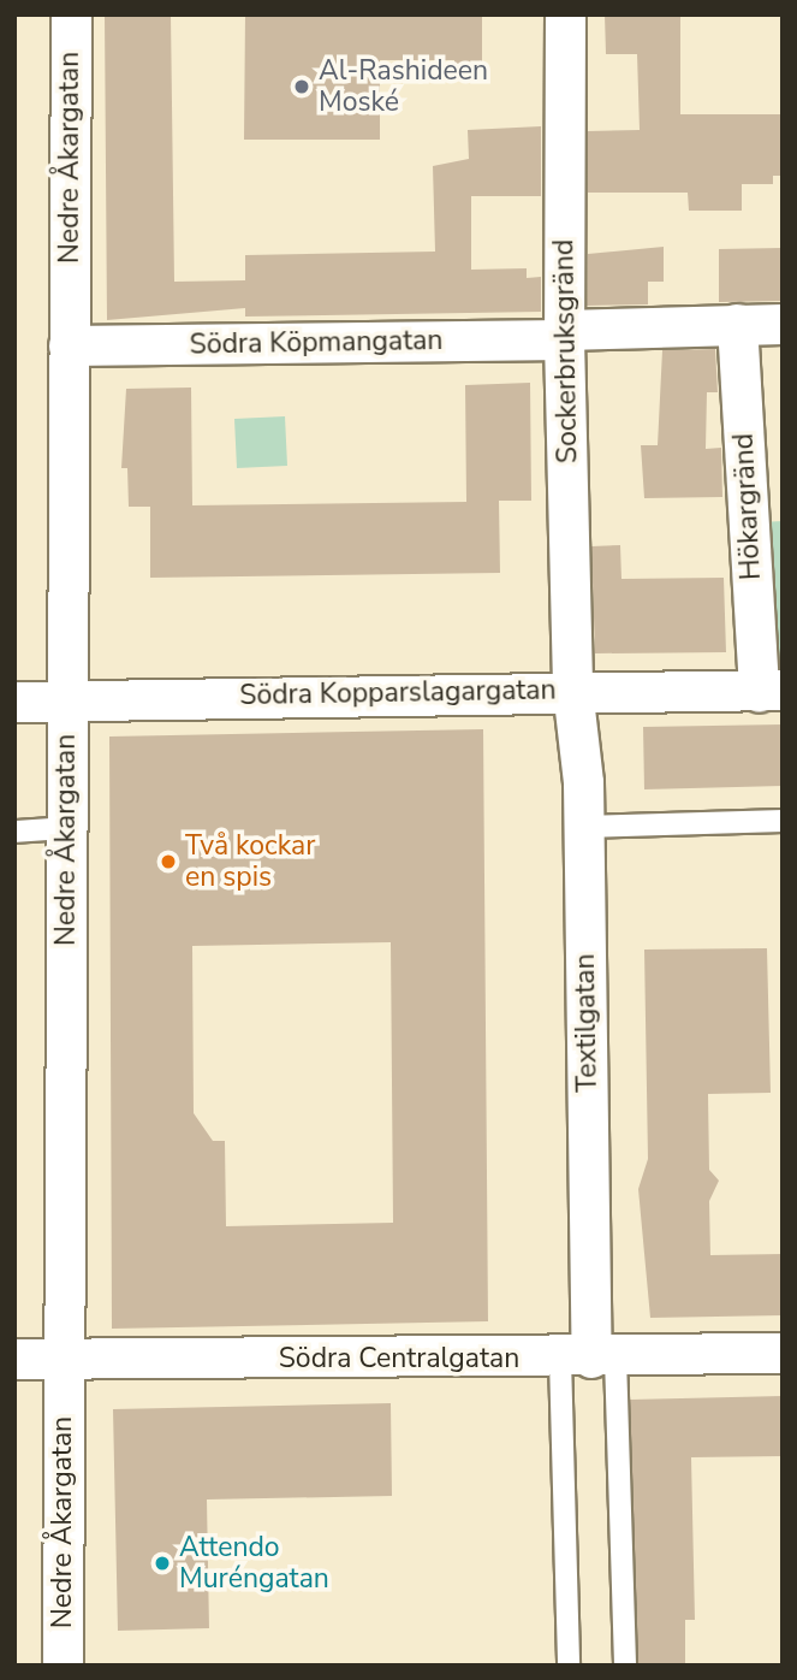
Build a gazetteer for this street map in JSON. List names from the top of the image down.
{
  "streets": {
    "street": [
      "Nedre Åkargatan",
      "Södra Köpmangatan",
      "Sockerbruksgränd",
      "Hökargränd",
      "Södra Kopparslagargatan",
      "Textilgatan",
      "Södra Centralgatan"
    ]
  },
  "crossings": [
    ["Nedre Åkargatan", "Södra Köpmangatan"],
    ["Nedre Åkargatan", "Södra Kopparslagargatan"],
    ["Nedre Åkargatan", "Södra Centralgatan"],
    ["Södra Köpmangatan", "Sockerbruksgränd"],
    ["Södra Köpmangatan", "Hökargränd"],
    ["Sockerbruksgränd", "Södra Kopparslagargatan"],
    ["Sockerbruksgränd", "Textilgatan"],
    ["Hökargränd", "Södra Kopparslagargatan"],
    ["Södra Kopparslagargatan", "Textilgatan"],
    ["Textilgatan", "Södra Centralgatan"]
  ],
  "places": ["Al-Rashideen Moské", "Två kockar en spis", "Attendo Muréngatan"]
}
